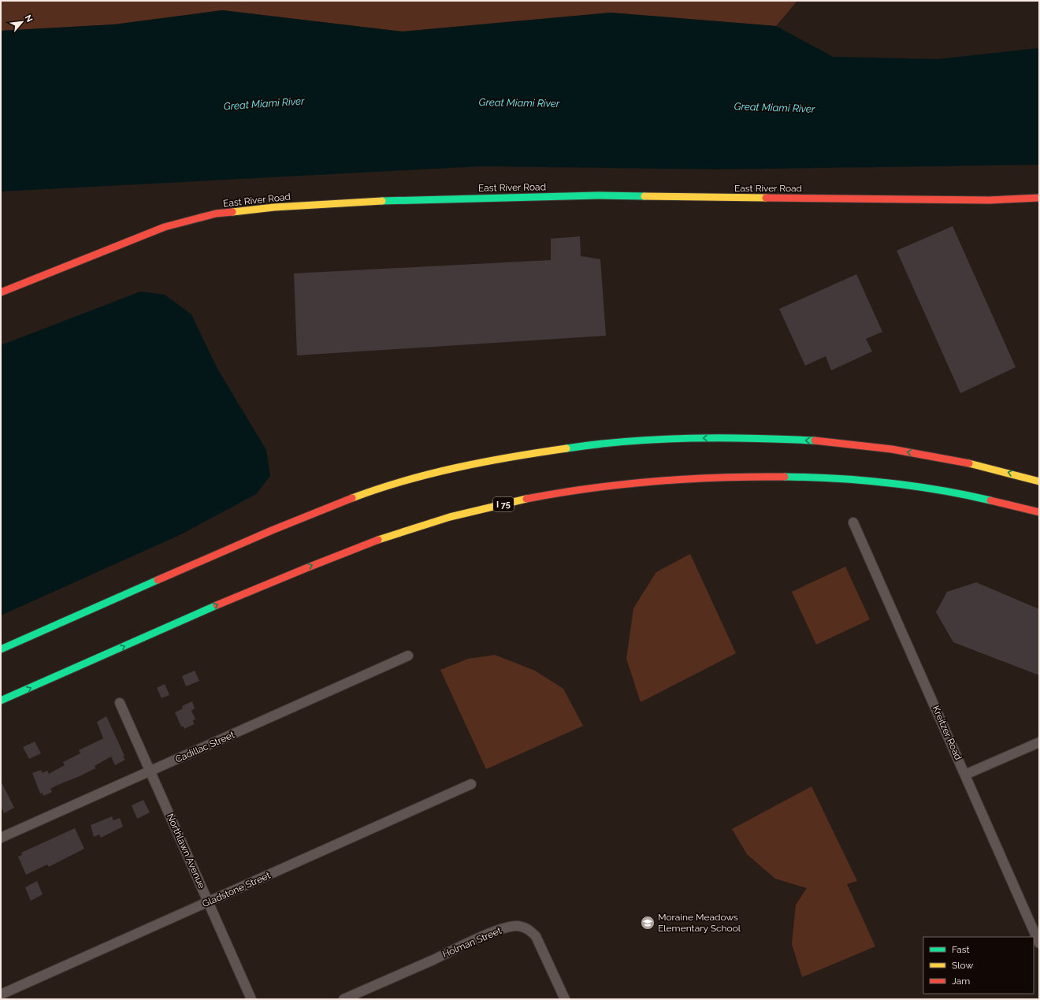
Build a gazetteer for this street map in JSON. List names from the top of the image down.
{
  "streets": {
    "main road": ["East River Road", "I 75"],
    "street": [
      "Kreitzer Road",
      "Cadillac Street",
      "Northlawn Avenue",
      "Gladstone Street",
      "Holman Street"
    ]
  },
  "crossings": [
    ["Cadillac Street", "Northlawn Avenue"],
    ["Northlawn Avenue", "Gladstone Street"]
  ],
  "water": ["Great Miami River"],
  "places": {
    "school or university": ["Moraine Meadows Elementary School"]
  },
  "legend": ["Fast", "Slow", "Jam"],
  "north": "top right"
}
